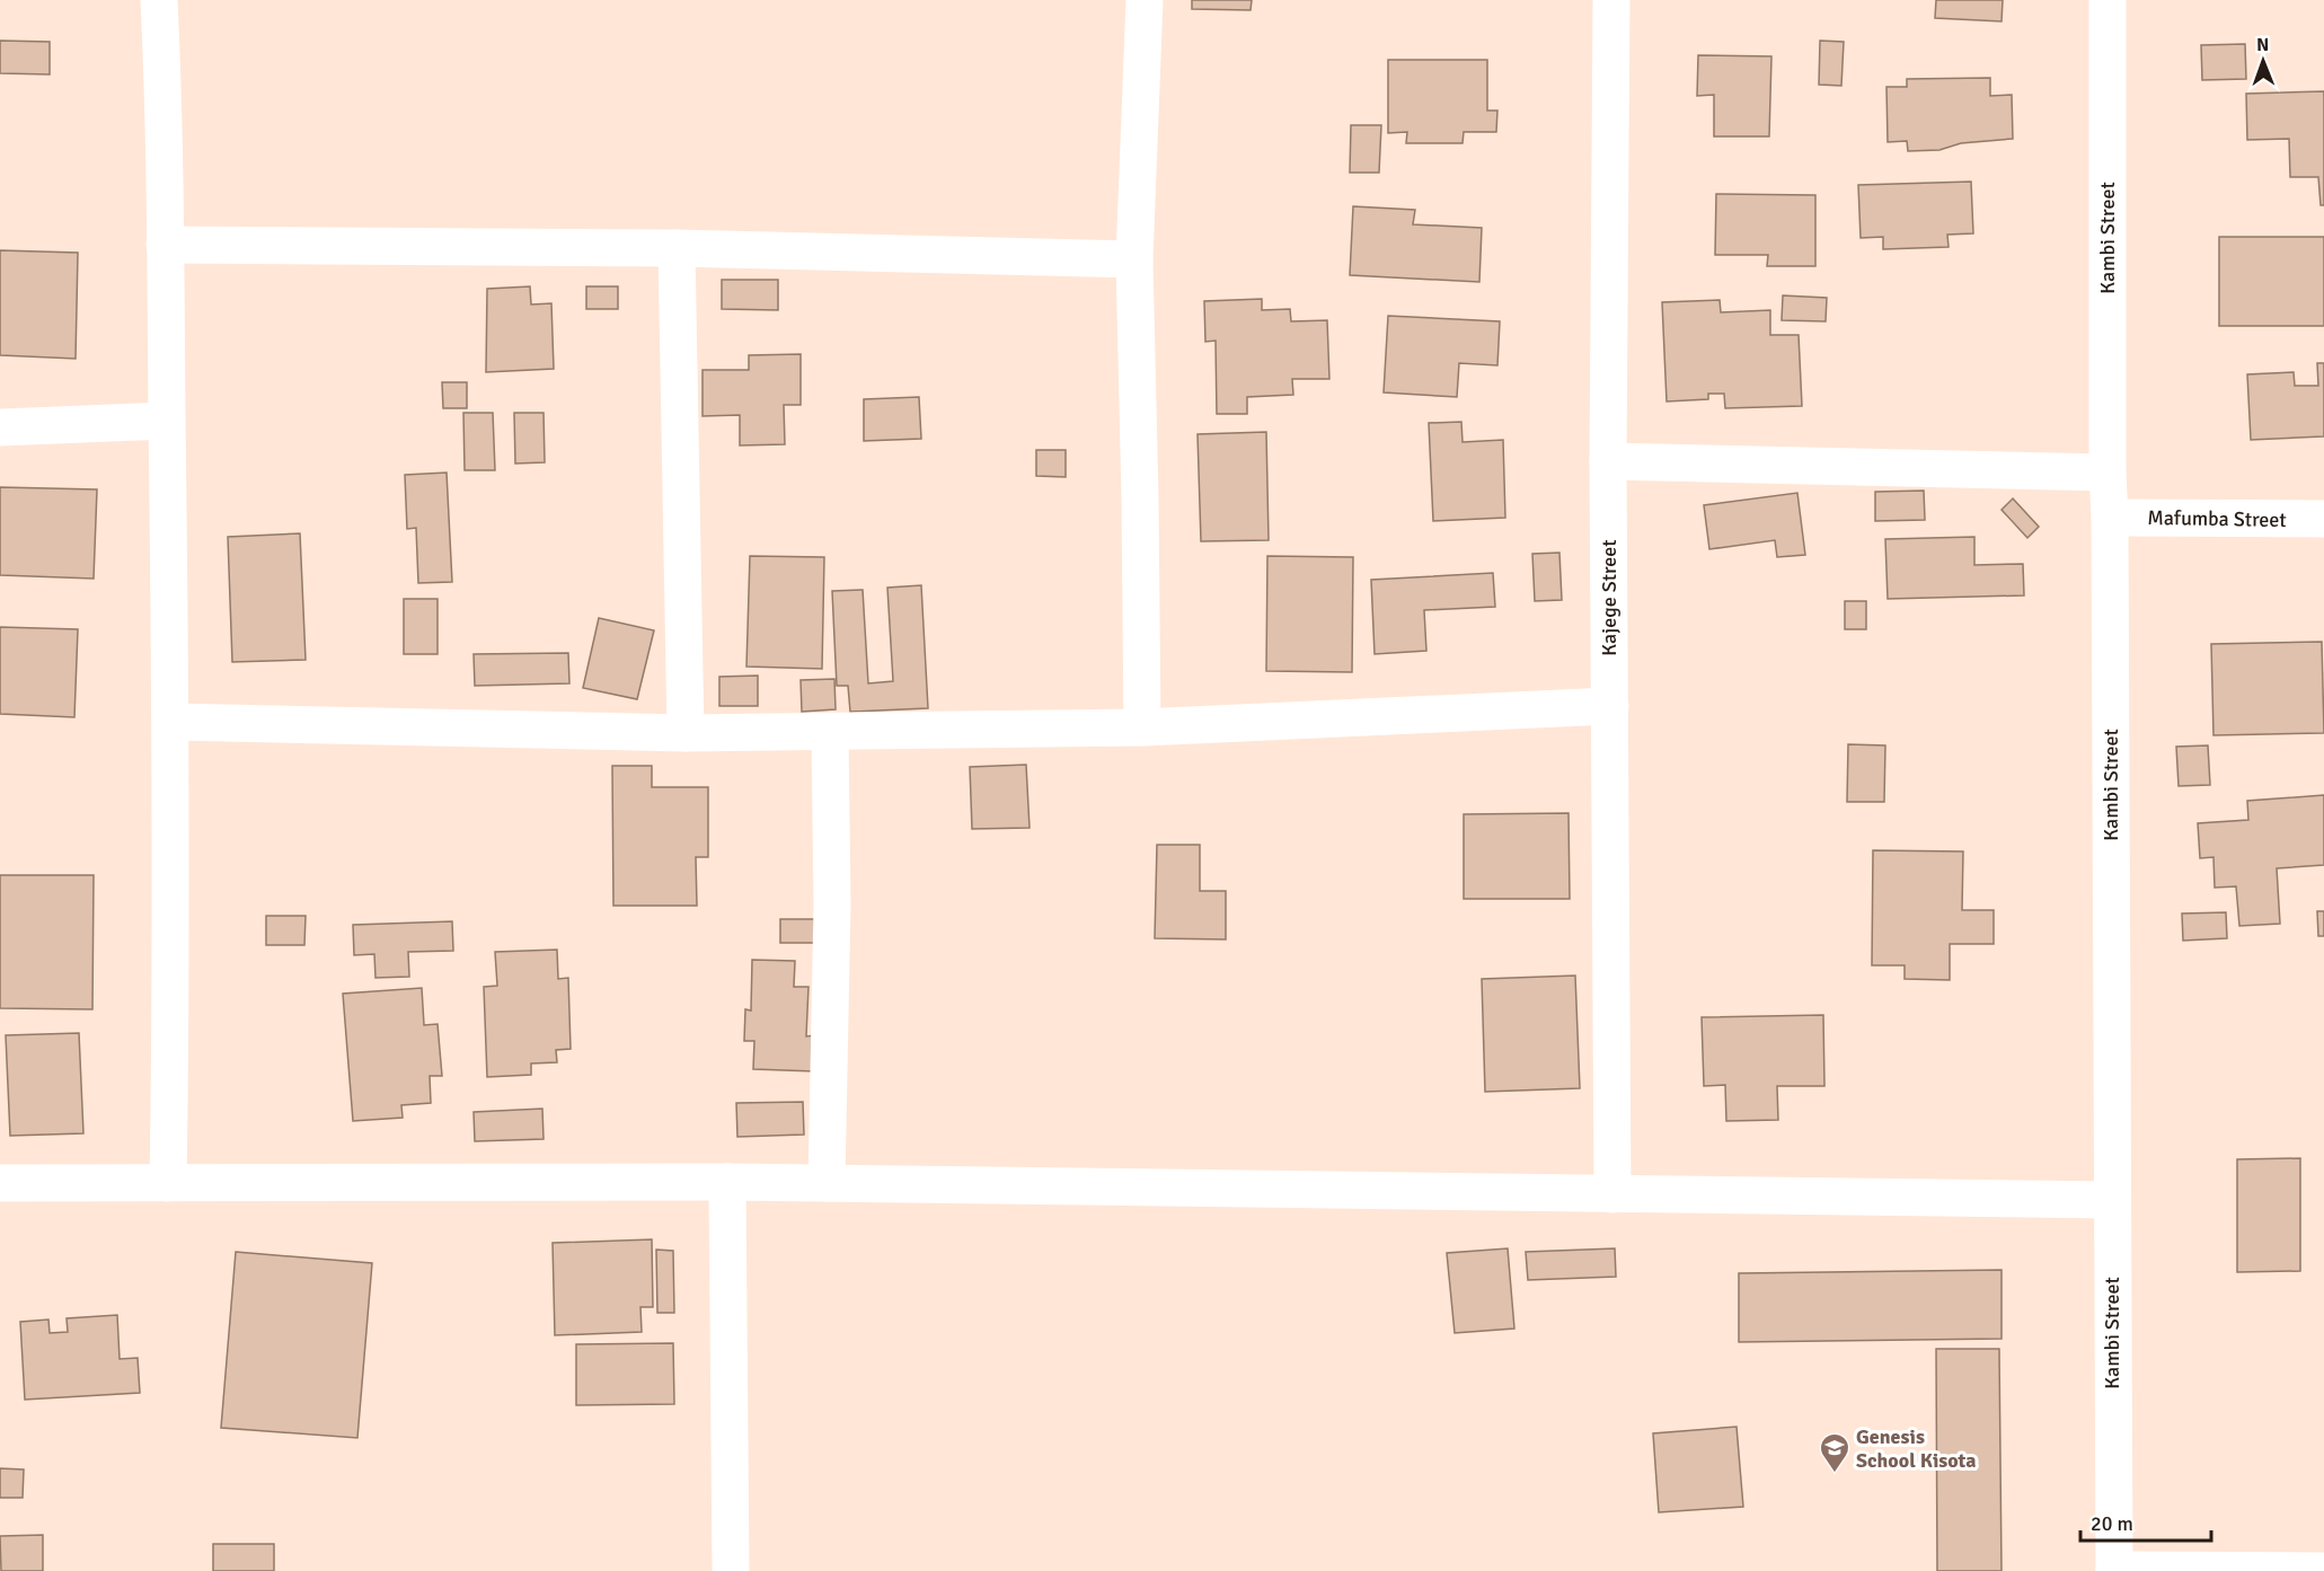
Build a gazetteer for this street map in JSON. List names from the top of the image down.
{
  "streets": {
    "street": ["Kambi Street", "Mafumba Street", "Kajege Street"]
  },
  "crossings": [
    ["Kambi Street", "Mafumba Street"]
  ],
  "places": {
    "school or university": ["Genesis School Kisota"]
  },
  "scale_bar": "20 m",
  "north": "top"
}
